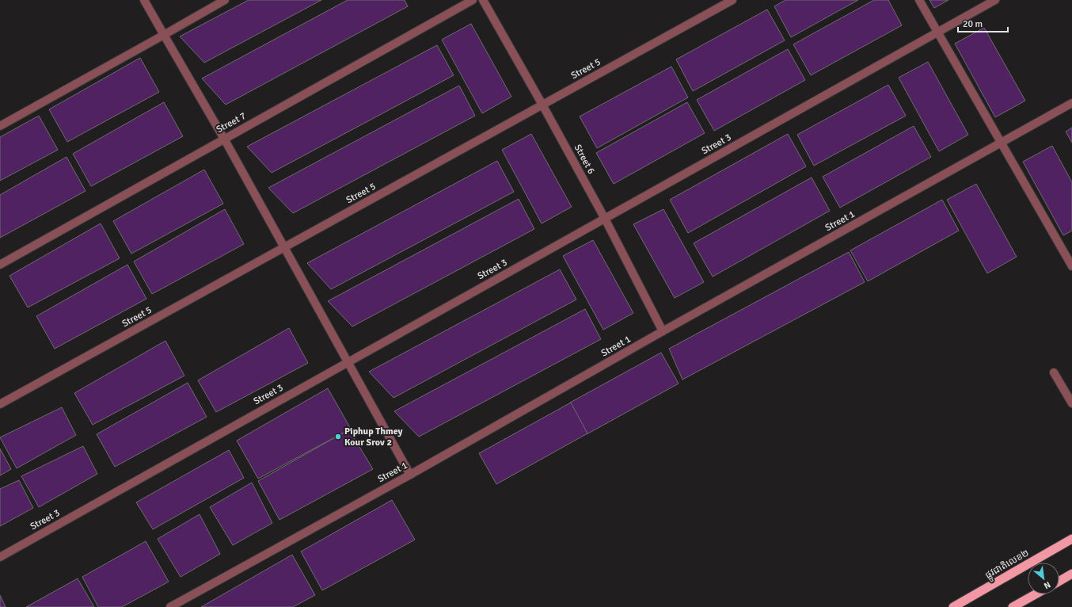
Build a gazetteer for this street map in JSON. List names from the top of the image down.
{
  "streets": {
    "highway": ["ផ្លូវជាតិលេខ២"],
    "street": [
      "Street 5",
      "Street 7",
      "Street 3",
      "Street 6",
      "Street 1"
    ]
  },
  "crossings": [
    ["Street 5", "Street 6"],
    ["Street 3", "Street 6"],
    ["Street 6", "Street 1"]
  ],
  "places": ["Piphup Thmey Kour Srov 2"],
  "scale_bar": "20 m",
  "north": "bottom right"
}
